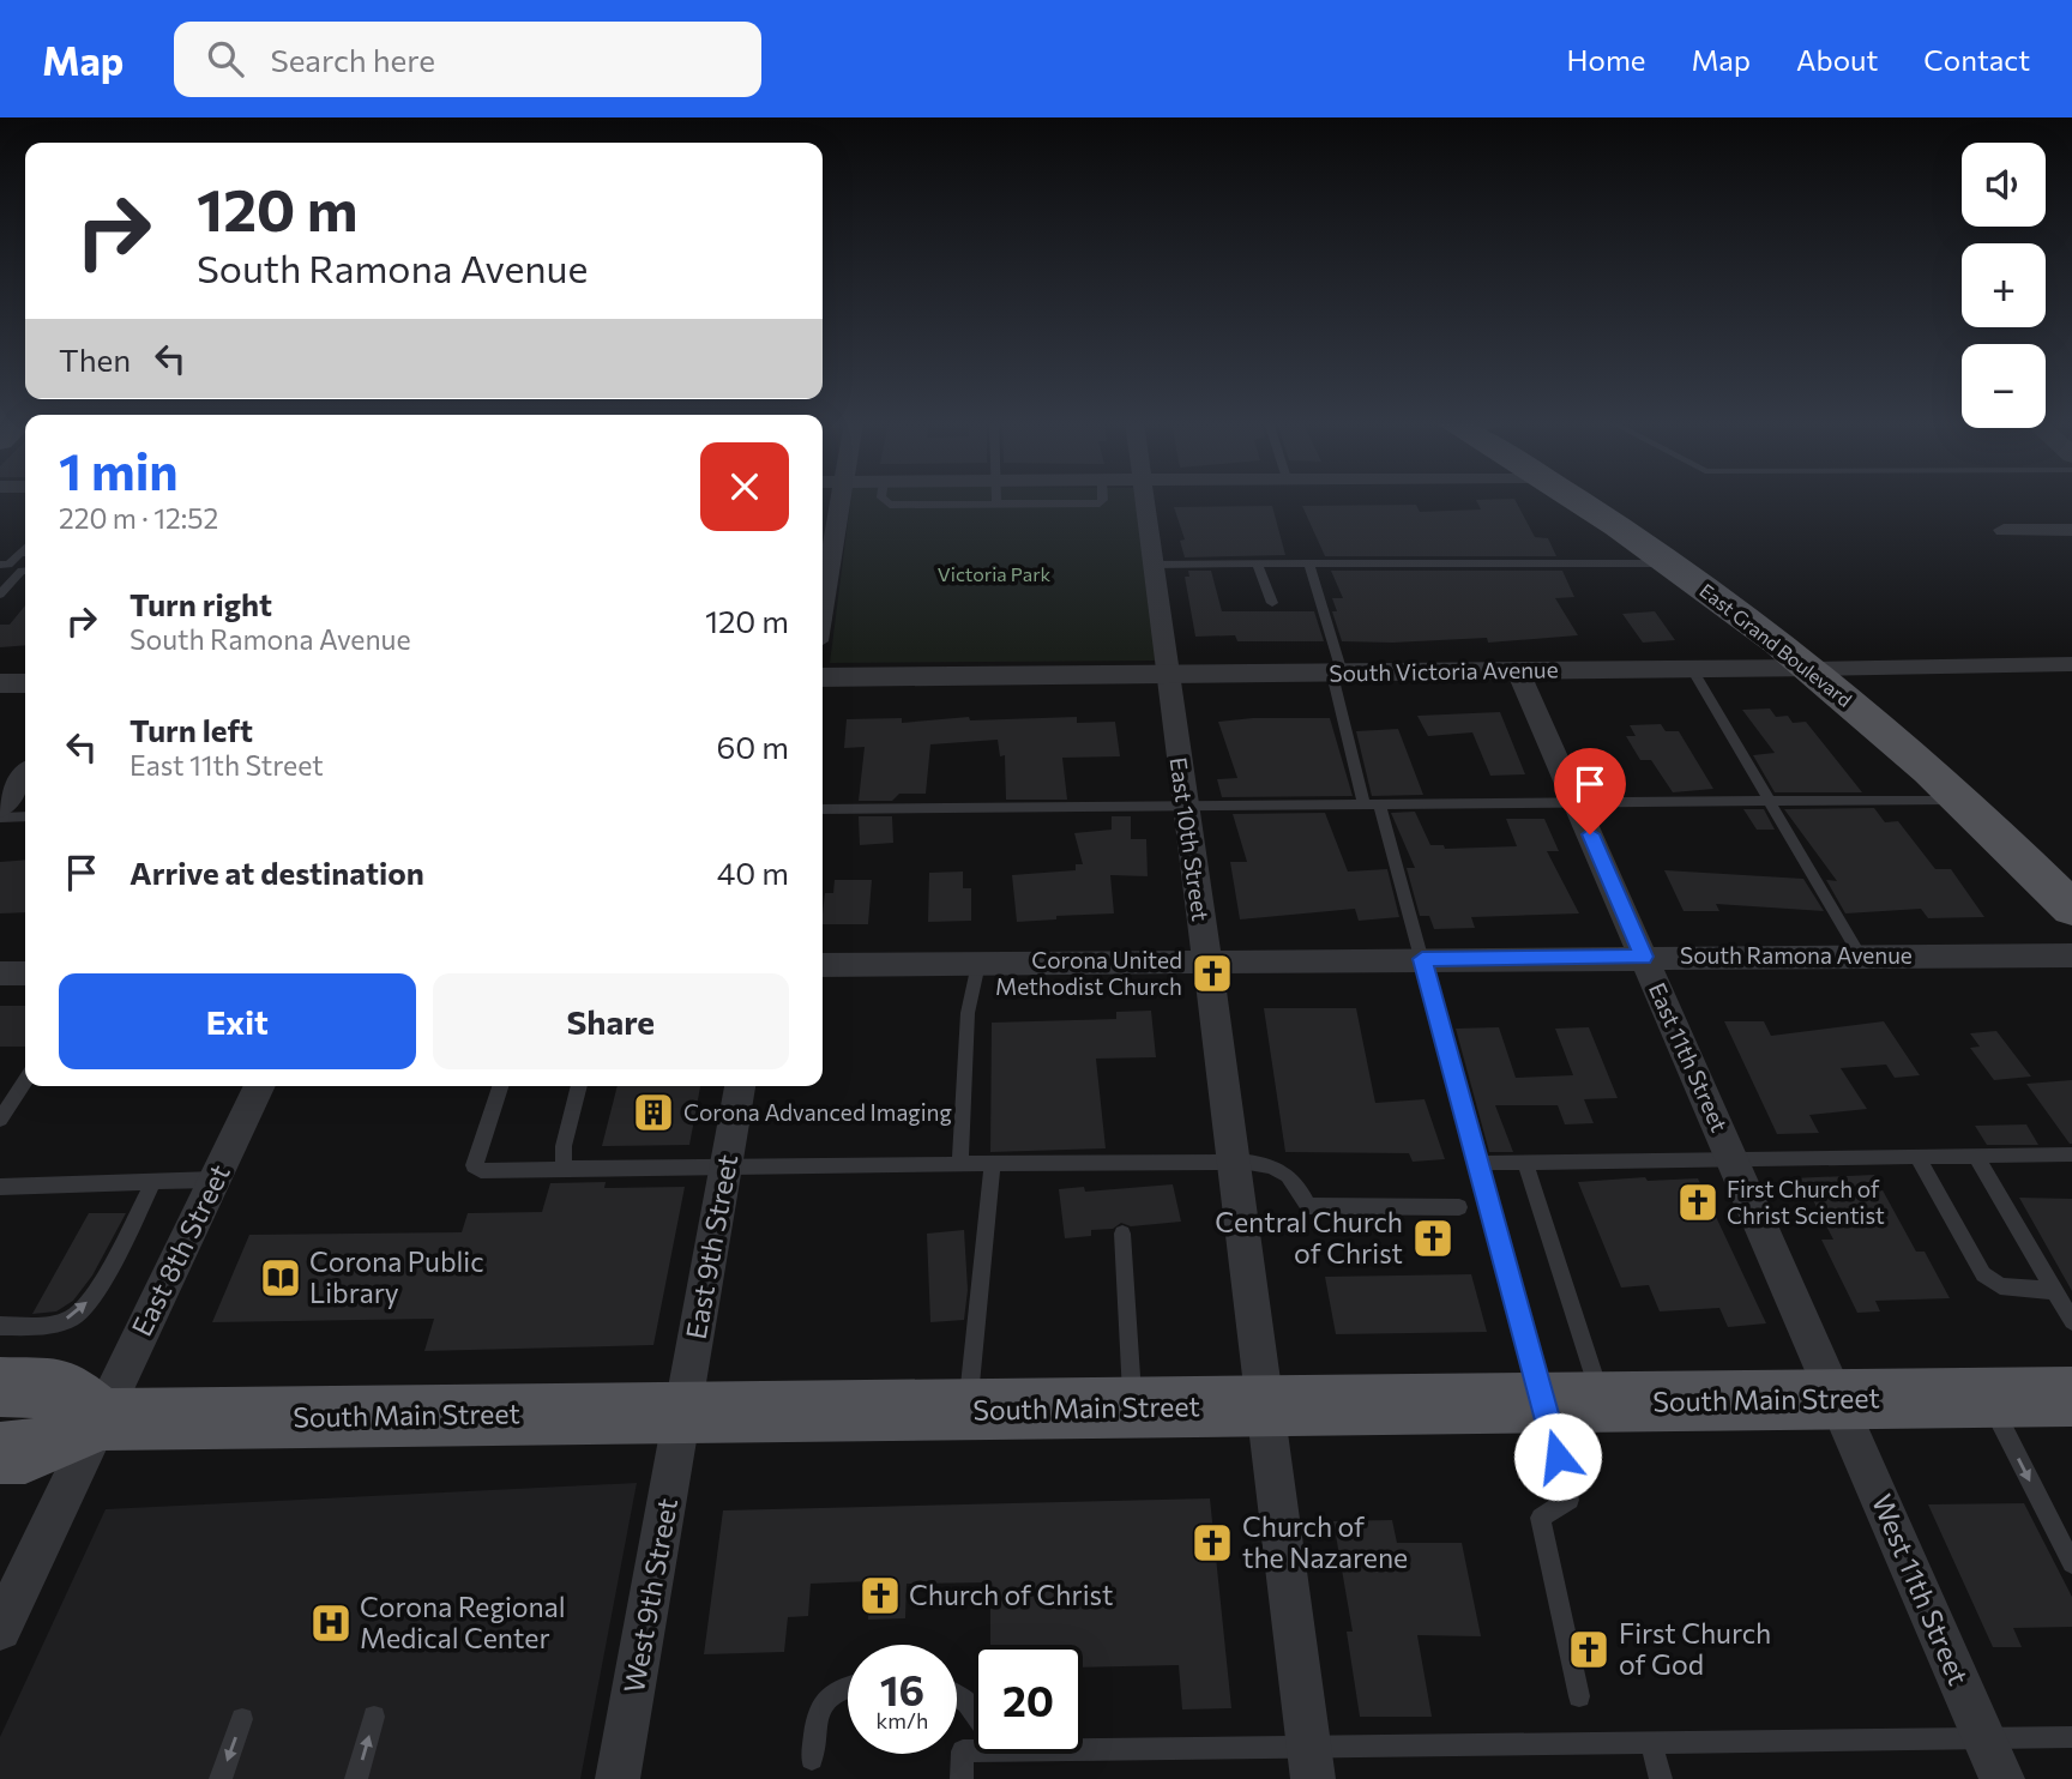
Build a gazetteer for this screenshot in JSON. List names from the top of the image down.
{
  "streets": {
    "main road": ["East Grand Boulevard", "South Main Street"],
    "street": [
      "South Victoria Avenue",
      "East 10th Street",
      "South Ramona Avenue",
      "East 11th Street",
      "East 9th Street",
      "East 8th Street",
      "West 11th Street",
      "West 9th Street"
    ]
  },
  "crossings": [
    ["East Grand Boulevard", "South Victoria Avenue"],
    ["South Victoria Avenue", "East 10th Street"],
    ["South Victoria Avenue", "East 11th Street"],
    ["East 10th Street", "South Ramona Avenue"],
    ["East 10th Street", "South Main Street"],
    ["South Ramona Avenue", "East 11th Street"],
    ["East 11th Street", "South Main Street"],
    ["East 11th Street", "West 11th Street"],
    ["East 9th Street", "South Main Street"],
    ["East 9th Street", "West 9th Street"],
    ["East 8th Street", "South Main Street"],
    ["South Main Street", "West 11th Street"],
    ["South Main Street", "West 9th Street"]
  ],
  "parks": ["Victoria Park"],
  "places": {
    "church": [
      "Corona United Methodist Church",
      "First Church of Christ Scientist",
      "Central Church of Christ",
      "Church of the Nazarene",
      "Church of Christ",
      "First Church of God"
    ],
    "building": ["Corona Advanced Imaging"],
    "library": ["Corona Public Library"],
    "hospital": ["Corona Regional Medical Center"]
  },
  "page": {
    "header": "Map",
    "search": "Search here",
    "nav": [
      "Home",
      "Map",
      "About",
      "Contact"
    ],
    "map_buttons": ["+", "−"],
    "turn": ["120 m", "South Ramona Avenue"],
    "then": "Then",
    "heading": ["1 min", "220 m · 12:52"],
    "list": [
      {
        "name": "Turn right",
        "note": "South Ramona Avenue",
        "value": "120 m"
      },
      {
        "name": "Turn left",
        "note": "East 11th Street",
        "value": "60 m"
      },
      {
        "name": "Arrive at destination",
        "value": "40 m"
      }
    ],
    "buttons": ["Exit", "Share"],
    "speed": "16 km/h",
    "limit": "20"
  }
}
